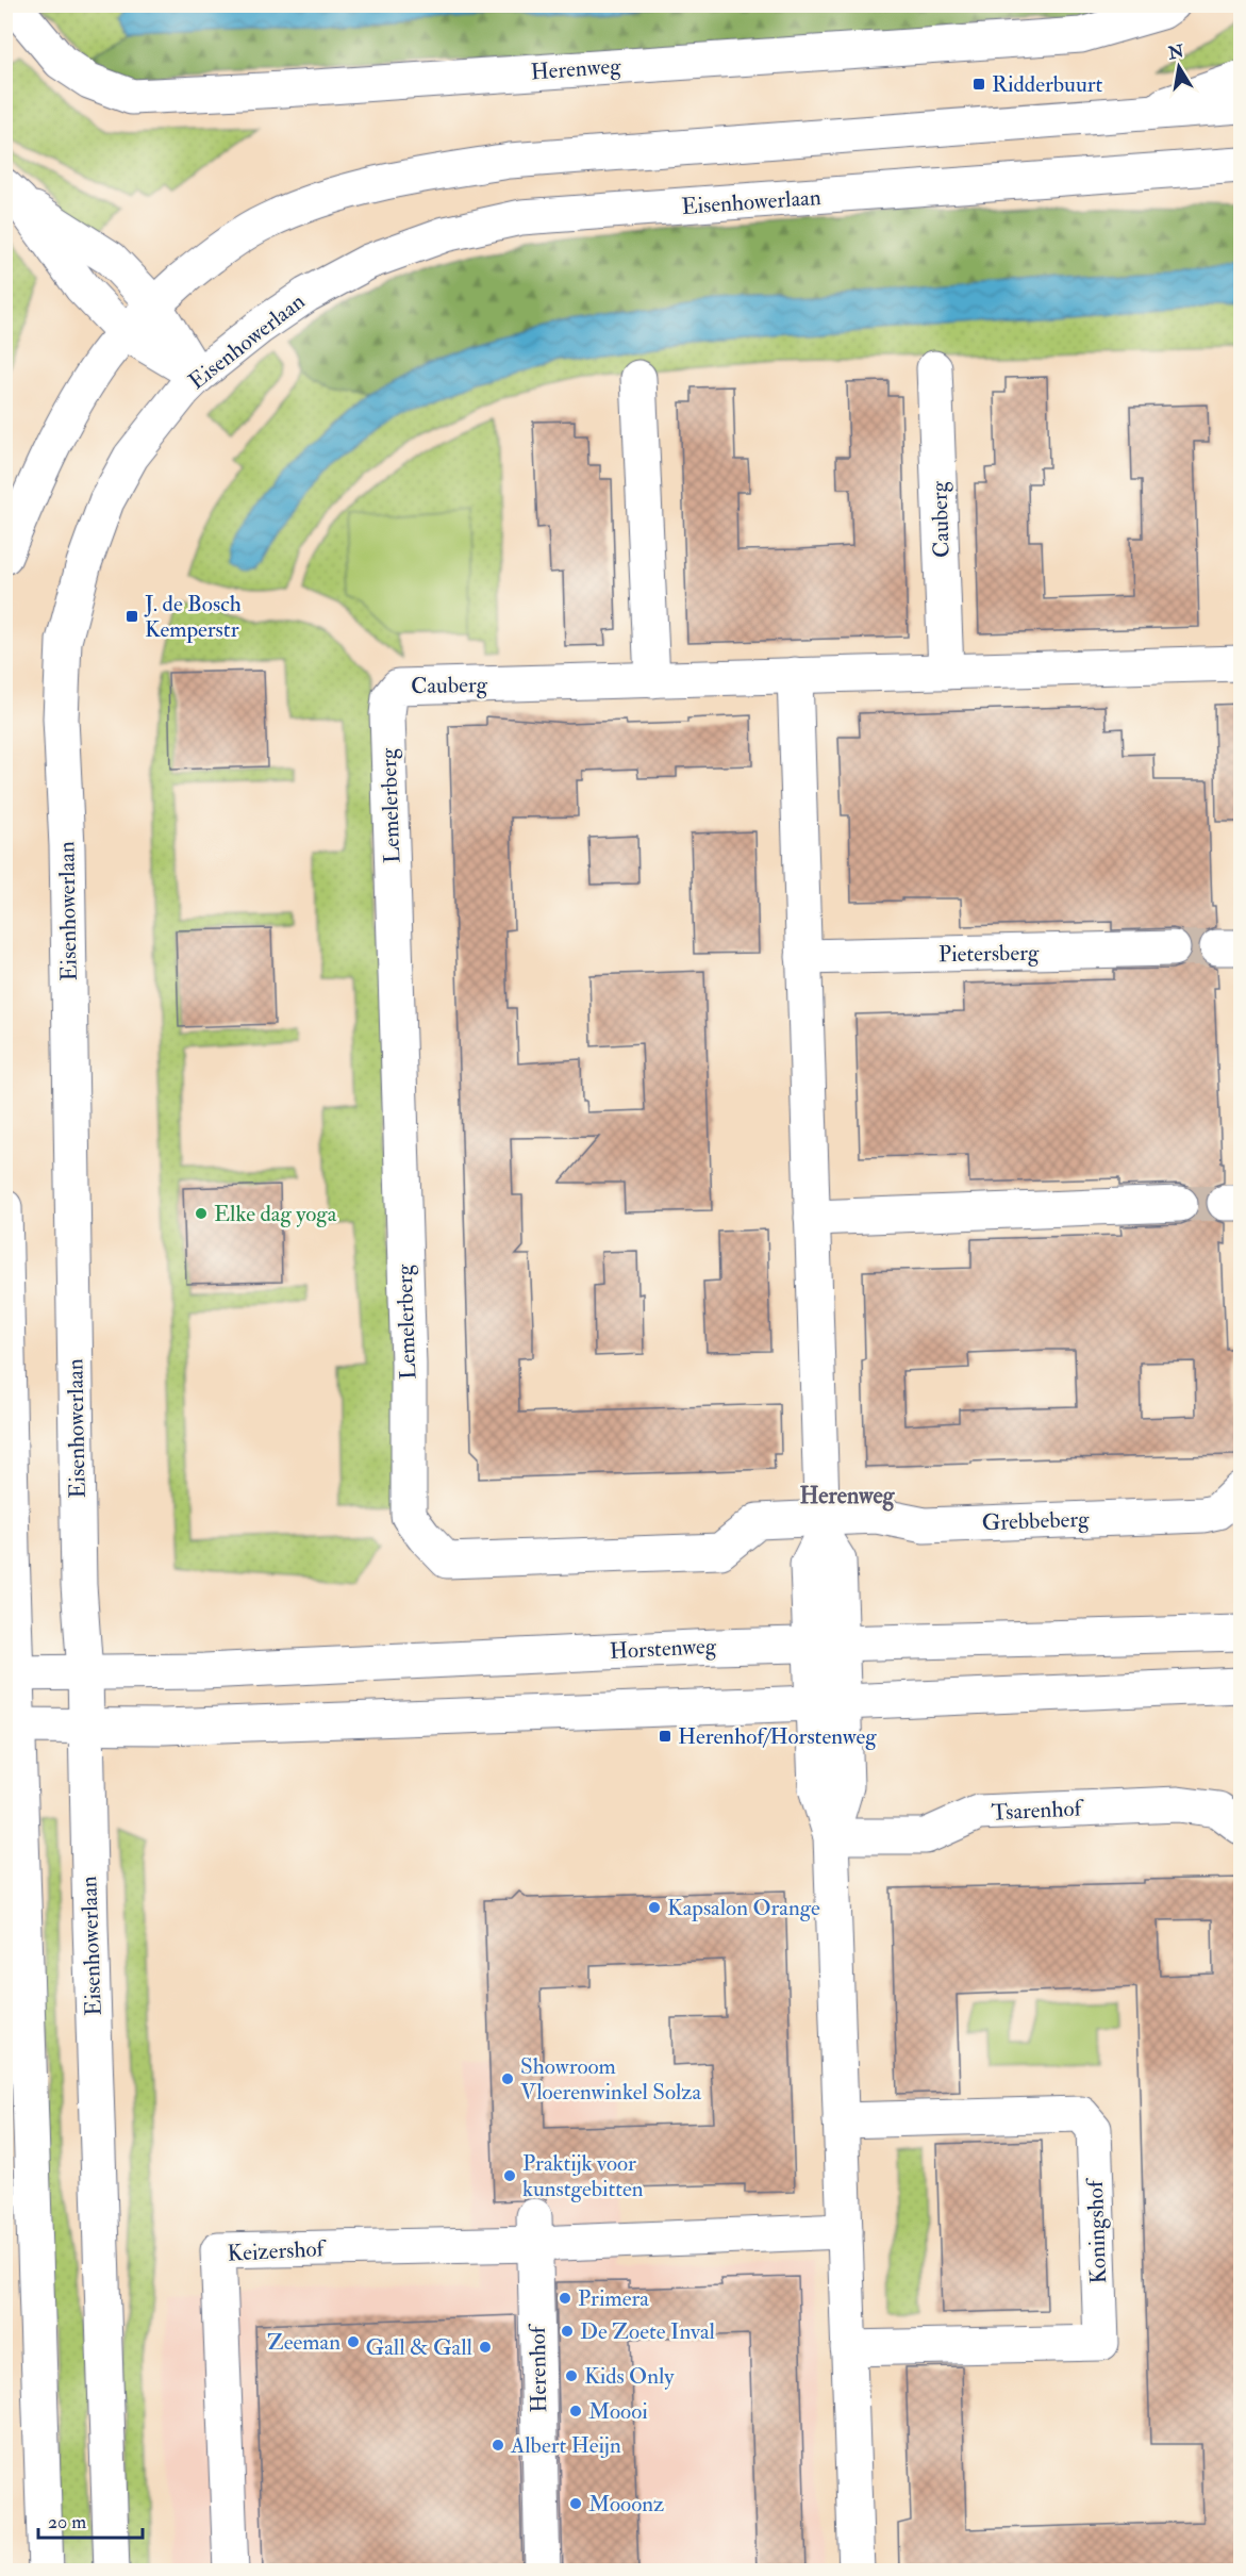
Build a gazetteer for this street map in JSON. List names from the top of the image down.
{
  "streets": {
    "street": [
      "Herenweg",
      "Eisenhowerlaan",
      "Cauberg",
      "Lemelerberg",
      "Pietersberg",
      "Grebbeberg",
      "Horstenweg",
      "Tsarenhof",
      "Koningshof",
      "Keizershof",
      "Herenhof"
    ]
  },
  "crossings": [
    ["Eisenhowerlaan", "Horstenweg"],
    ["Cauberg", "Lemelerberg"],
    ["Lemelerberg", "Grebbeberg"],
    ["Keizershof", "Herenhof"]
  ],
  "districts": ["Herenweg"],
  "places": {
    "transit": ["Ridderbuurt", "J. de Bosch Kemperstr", "Herenhof/Horstenweg"],
    "other": [
      "Elke dag yoga",
      "Kapsalon Orange",
      "Showroom Vloerenwinkel Solza",
      "Praktijk voor kunstgebitten",
      "Primera",
      "De Zoete Inval",
      "Zeeman",
      "Gall & Gall",
      "Kids Only",
      "Moooi",
      "Albert Heijn",
      "Mooonz"
    ]
  },
  "scale_bar": "20 m",
  "north": "top"
}
